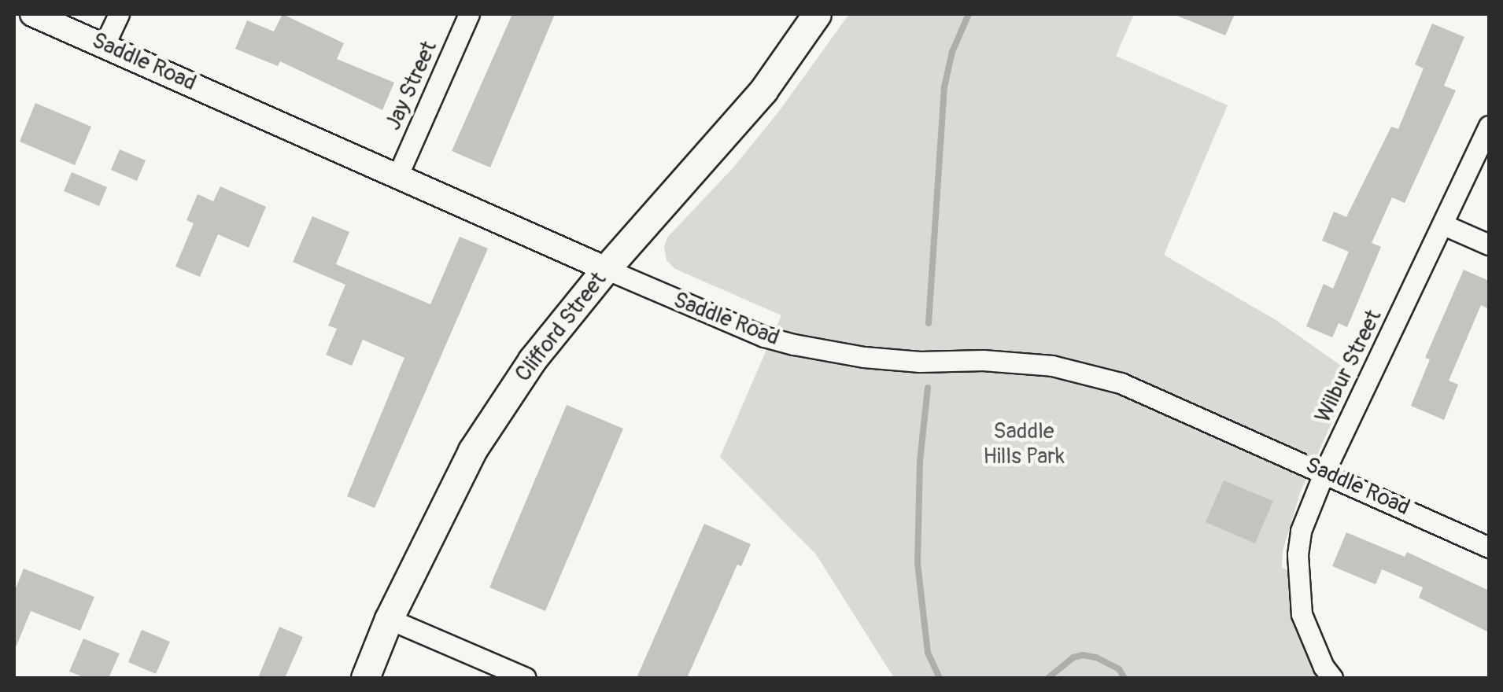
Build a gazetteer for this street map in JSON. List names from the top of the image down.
{
  "streets": {
    "main road": ["Clifford Street"],
    "street": ["Saddle Road", "Jay Street", "Wilbur Street"]
  },
  "crossings": [
    ["Saddle Road", "Jay Street"],
    ["Saddle Road", "Clifford Street"],
    ["Saddle Road", "Wilbur Street"]
  ],
  "parks": ["Saddle Hills Park"]
}
